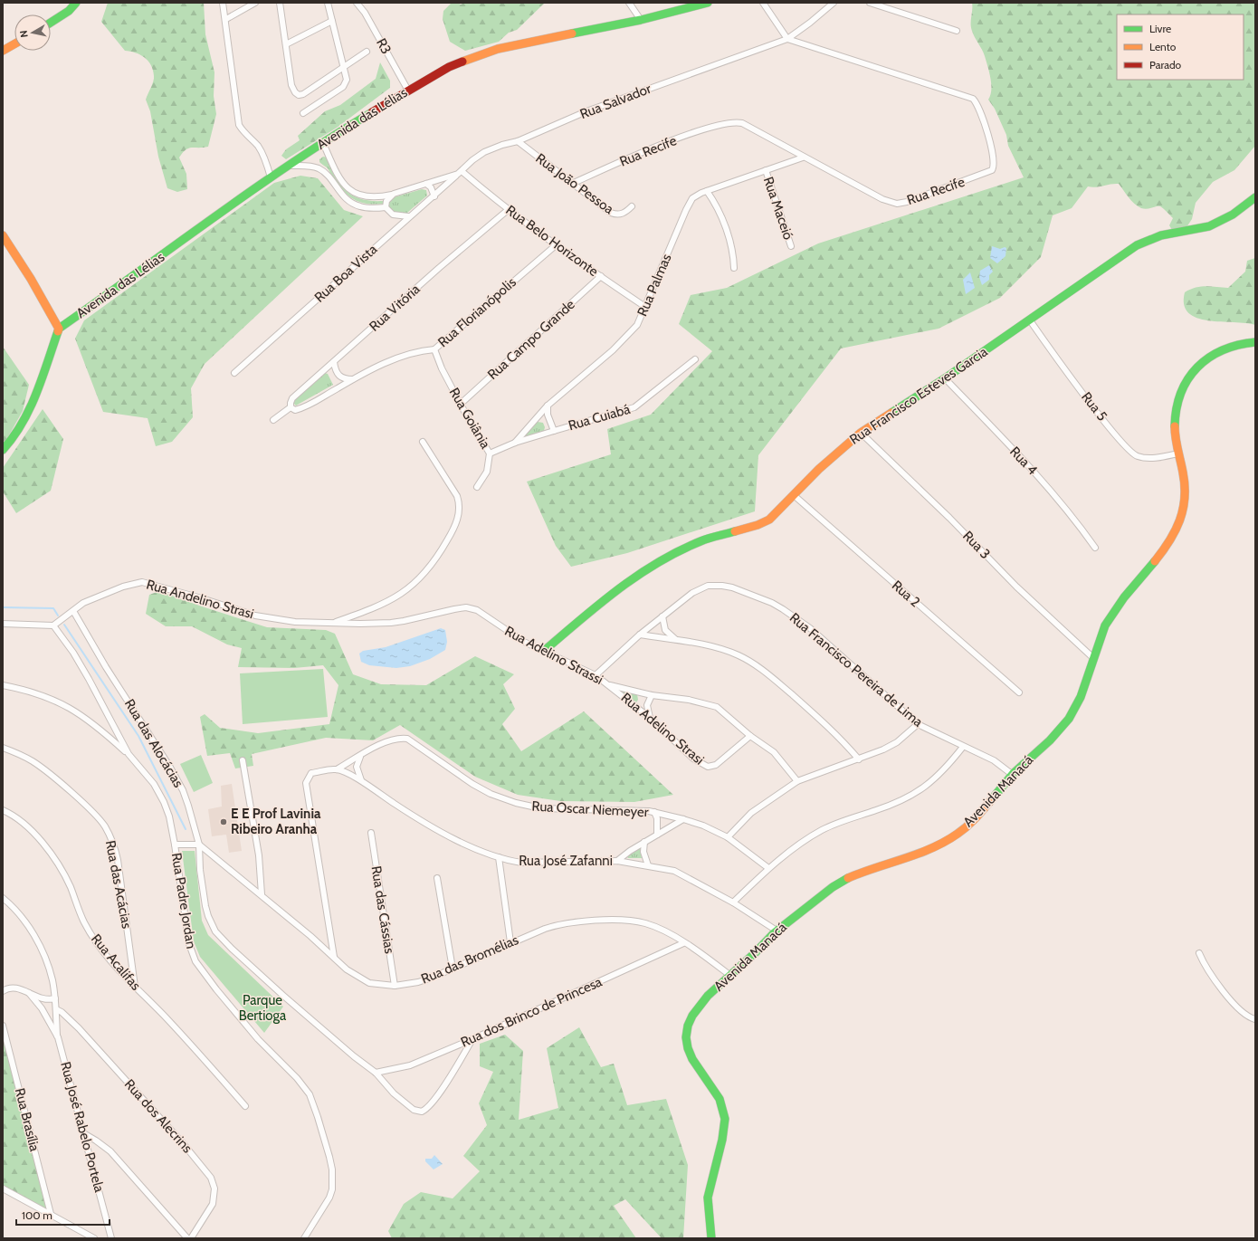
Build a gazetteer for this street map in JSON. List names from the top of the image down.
{
  "streets": {
    "street": [
      "R3",
      "Rua Salvador",
      "Avenida das Lélias",
      "Rua Recife",
      "Rua João Pessoa",
      "Rua Maceió",
      "Rua Belo Horizonte",
      "Rua Boa Vista",
      "Rua Palmas",
      "Rua Vitória",
      "Rua Florianópolis",
      "Rua Campo Grande",
      "Rua Francisco Esteves Garcia",
      "Rua 5",
      "Rua Cuiabá",
      "Rua Goiânia",
      "Rua 4",
      "Rua 3",
      "Rua 2",
      "Rua Andelino Strasi",
      "Rua Adelino Strassi",
      "Rua Francisco Pereira de Lima",
      "Rua Adelino Strasi",
      "Rua das Alocácias",
      "Avenida Manacá",
      "Rua Oscar Niemeyer",
      "Rua José Zafanni",
      "Rua das Acácias",
      "Rua Padre Jordan",
      "Rua das Cássias",
      "Rua das Bromélias",
      "Rua Acalifas",
      "Rua dos Brinco de Princesa",
      "Rua dos Alecrins",
      "Rua Brasília",
      "Rua José Rabelo Portela"
    ]
  },
  "crossings": [
    ["R3", "Avenida das Lélias"],
    ["Rua Salvador", "Avenida das Lélias"],
    ["Rua Salvador", "Rua Recife"],
    ["Rua Salvador", "Rua João Pessoa"],
    ["Rua Salvador", "Rua Belo Horizonte"],
    ["Rua Salvador", "Rua Boa Vista"],
    ["Rua Recife", "Rua João Pessoa"],
    ["Rua Recife", "Rua Palmas"],
    ["Rua Maceió", "Rua Palmas"],
    ["Rua Belo Horizonte", "Rua Boa Vista"],
    ["Rua Belo Horizonte", "Rua Palmas"],
    ["Rua Belo Horizonte", "Rua Vitória"],
    ["Rua Belo Horizonte", "Rua Florianópolis"],
    ["Rua Belo Horizonte", "Rua Campo Grande"],
    ["Rua Palmas", "Rua Cuiabá"],
    ["Rua Vitória", "Rua Florianópolis"],
    ["Rua Florianópolis", "Rua Goiânia"],
    ["Rua Campo Grande", "Rua Goiânia"],
    ["Rua Francisco Esteves Garcia", "Rua 5"],
    ["Rua Francisco Esteves Garcia", "Rua 4"],
    ["Rua Francisco Esteves Garcia", "Rua 3"],
    ["Rua Francisco Esteves Garcia", "Rua 2"],
    ["Rua Francisco Esteves Garcia", "Rua Adelino Strassi"],
    ["Rua 5", "Avenida Manacá"],
    ["Rua Cuiabá", "Rua Goiânia"],
    ["Rua 3", "Avenida Manacá"],
    ["Rua Andelino Strasi", "Rua Adelino Strassi"],
    ["Rua Andelino Strasi", "Rua das Alocácias"],
    ["Rua Andelino Strasi", "Rua Padre Jordan"],
    ["Rua Adelino Strassi", "Rua Francisco Pereira de Lima"],
    ["Rua Adelino Strassi", "Rua Adelino Strasi"],
    ["Rua Francisco Pereira de Lima", "Avenida Manacá"],
    ["Rua das Alocácias", "Rua das Bromélias"],
    ["Rua das Alocácias", "Rua dos Brinco de Princesa"],
    ["Avenida Manacá", "Rua José Zafanni"],
    ["Avenida Manacá", "Rua das Bromélias"],
    ["Rua Oscar Niemeyer", "Rua José Zafanni"],
    ["Rua das Acácias", "Rua Acalifas"],
    ["Rua das Cássias", "Rua das Bromélias"],
    ["Rua das Bromélias", "Rua dos Brinco de Princesa"]
  ],
  "parks": ["Parque Bertioga"],
  "places": ["E E Prof Lavinia Ribeiro Aranha"],
  "legend": ["Livre", "Lento", "Parado"],
  "scale_bar": "100 m",
  "north": "left"
}
